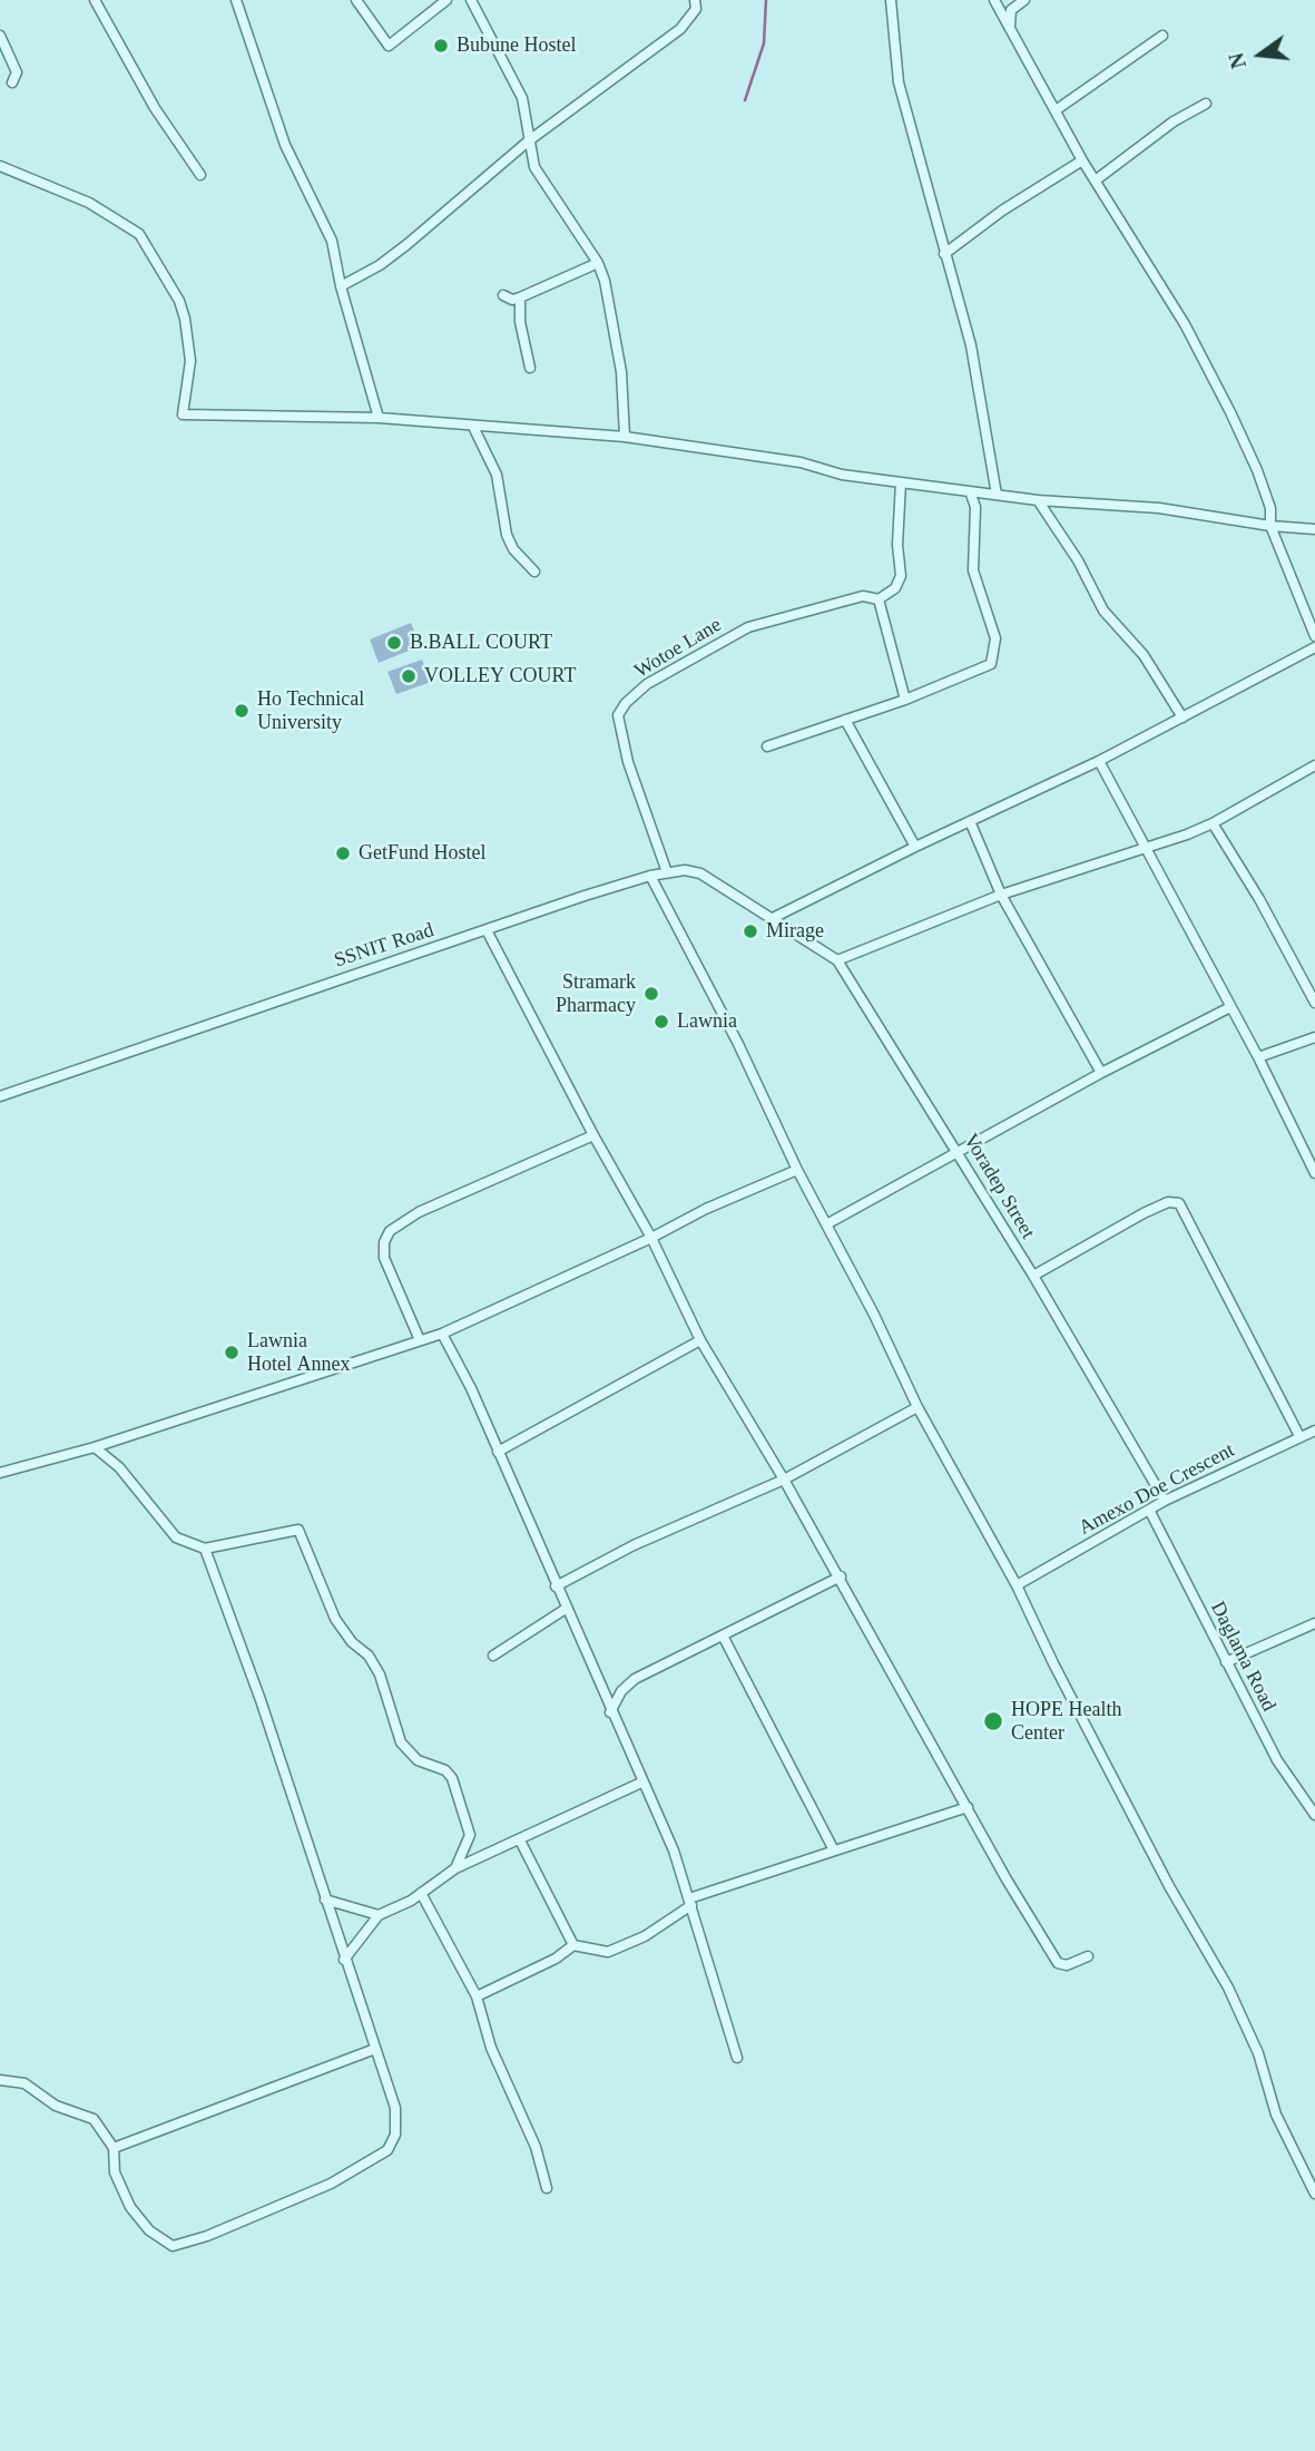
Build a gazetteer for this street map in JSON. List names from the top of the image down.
{
  "streets": {
    "street": [
      "Wotoe Lane",
      "SSNIT Road",
      "Voradep Street",
      "Amexo Doe Crescent",
      "Daglama Road"
    ]
  },
  "crossings": [
    ["Wotoe Lane", "SSNIT Road"],
    ["SSNIT Road", "Voradep Street"],
    ["Voradep Street", "Amexo Doe Crescent"],
    ["Amexo Doe Crescent", "Daglama Road"]
  ],
  "places": [
    "Bubune Hostel",
    "B.BALL COURT",
    "VOLLEY COURT",
    "Ho Technical University",
    "GetFund Hostel",
    "Mirage",
    "Stramark Pharmacy",
    "Lawnia",
    "Lawnia Hotel Annex",
    "HOPE Health Center"
  ],
  "north": "left"
}
